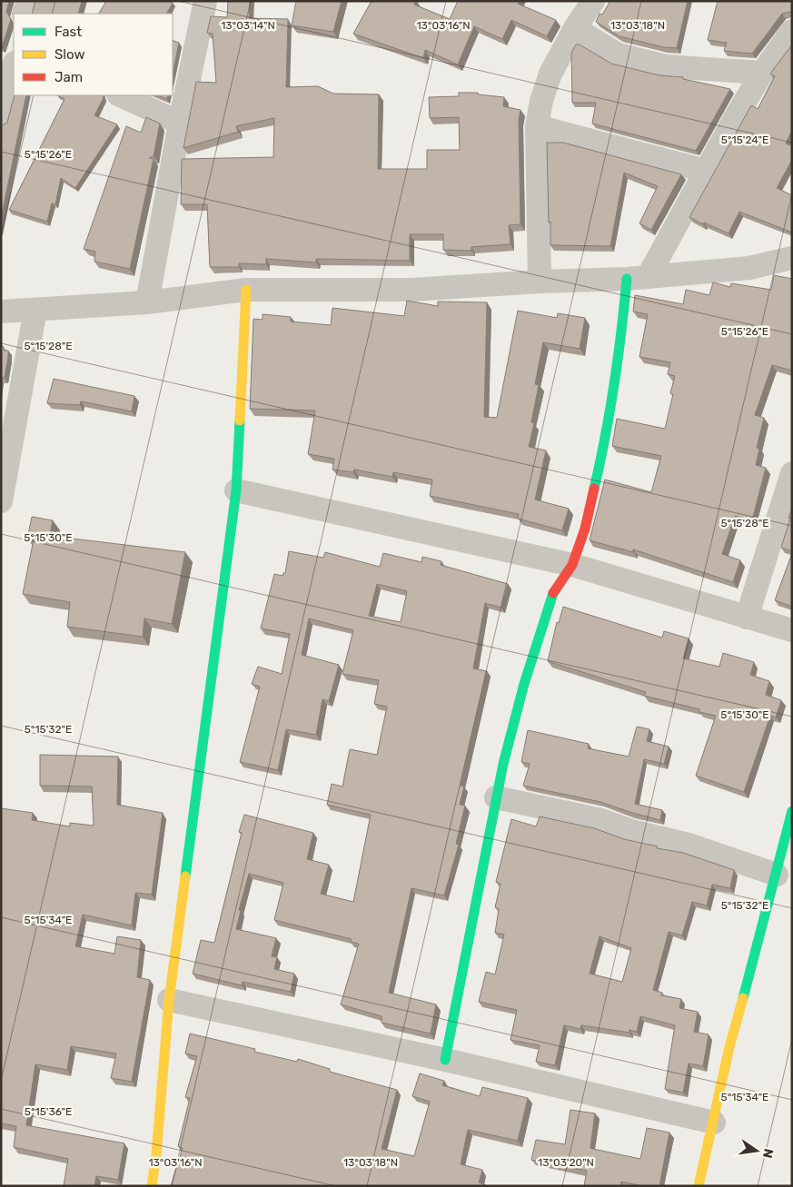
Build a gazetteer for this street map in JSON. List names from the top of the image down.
{
  "legend": ["Fast", "Slow", "Jam"],
  "north": "right",
  "coordinates": [
    "13°03'14\"N",
    "13°03'16\"N",
    "13°03'18\"N",
    "5°15'24\"E",
    "5°15'26\"E",
    "5°15'28\"E",
    "5°15'30\"E",
    "5°15'32\"E",
    "5°15'34\"E",
    "5°15'36\"E",
    "13°03'20\"N"
  ]
}
